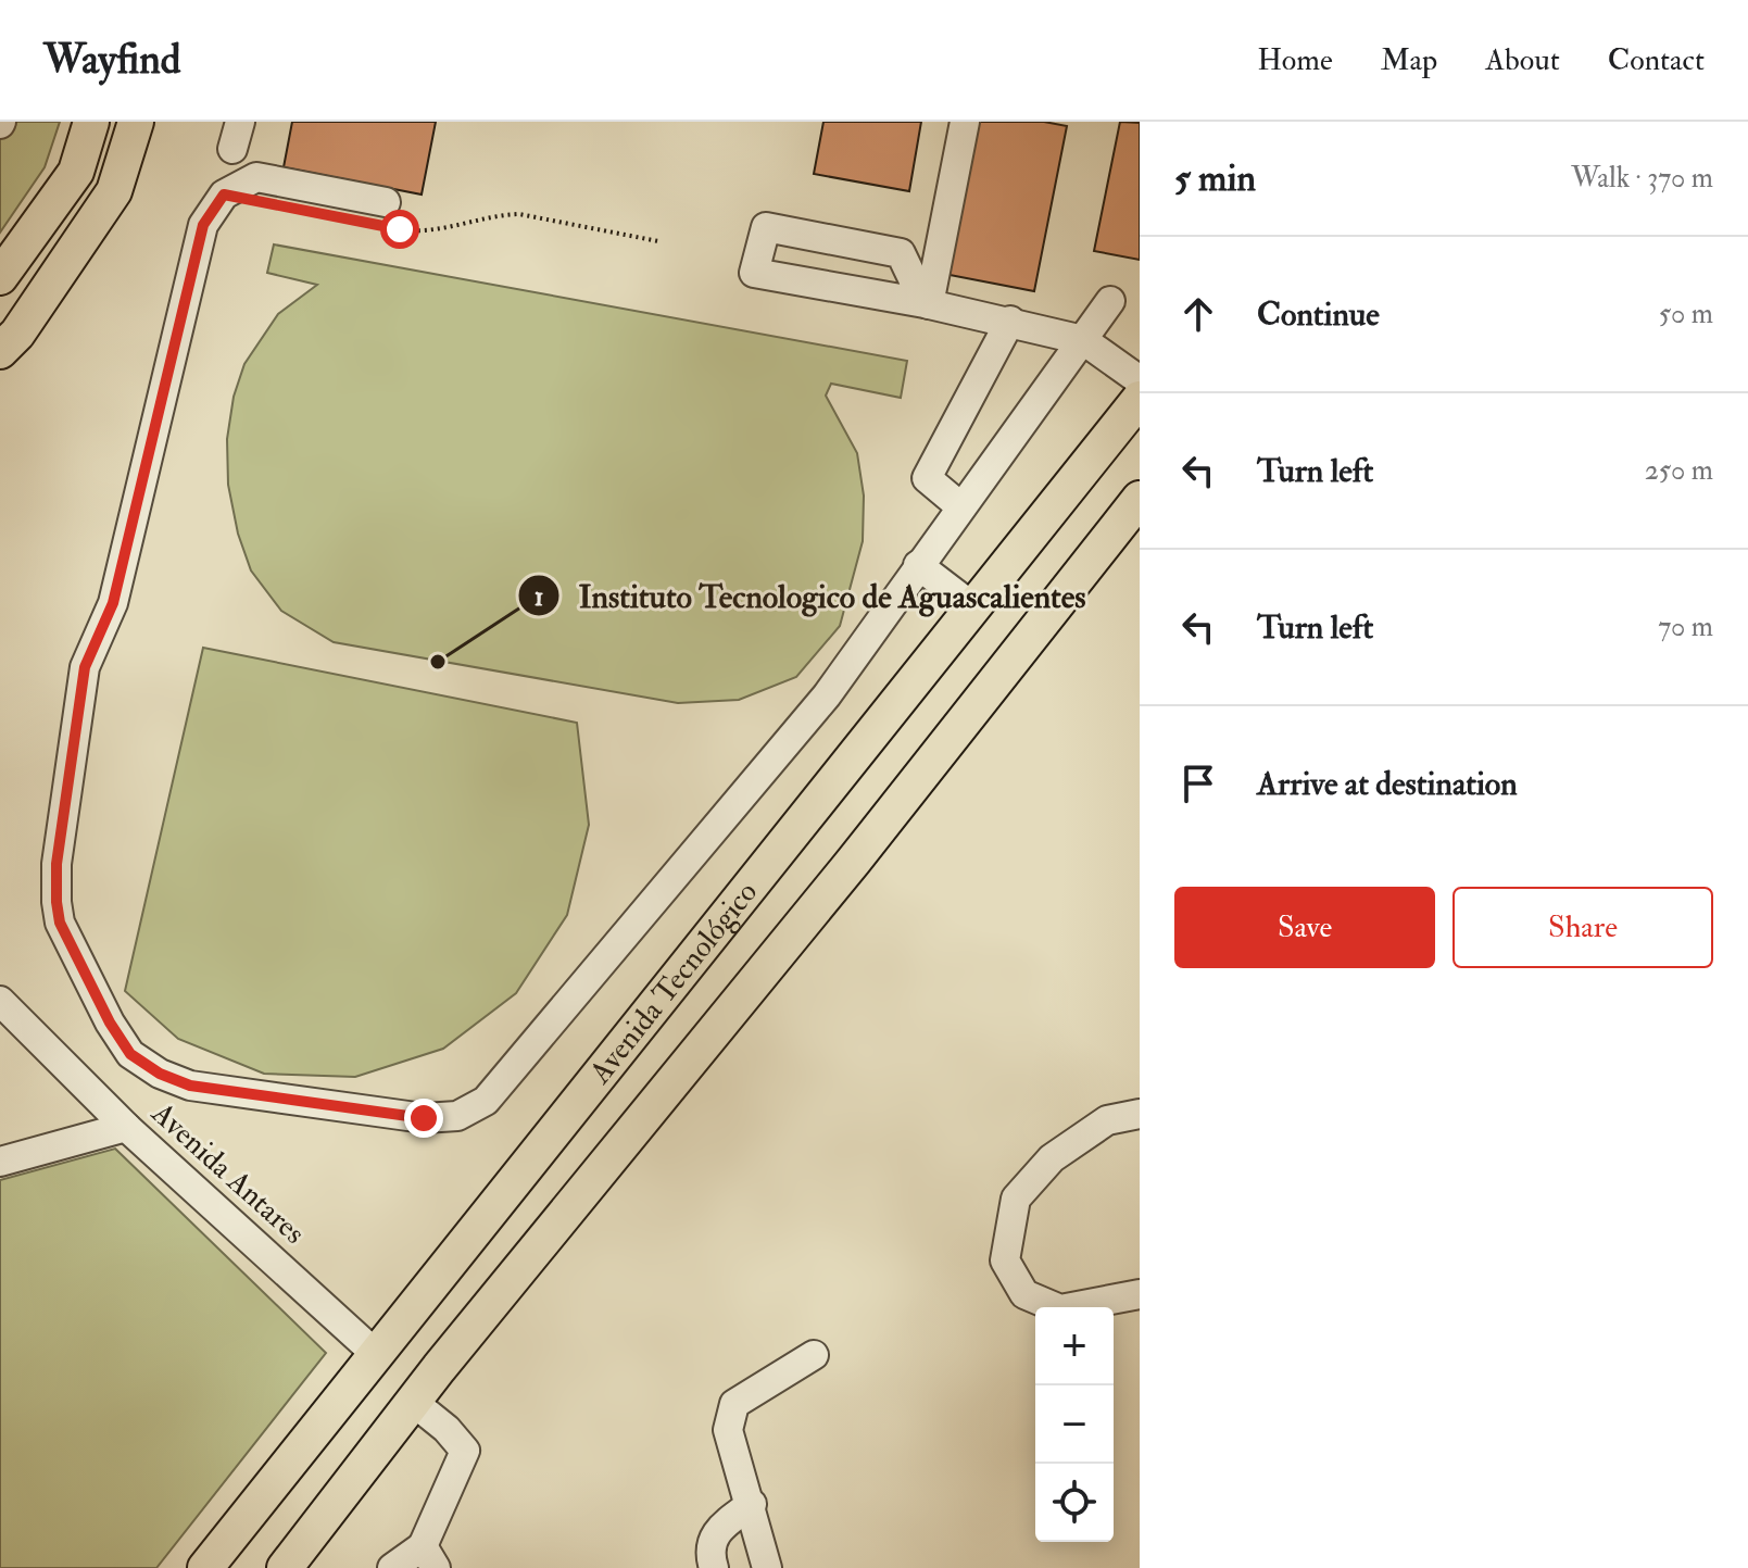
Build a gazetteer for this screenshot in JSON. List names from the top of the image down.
{
  "streets": {
    "main road": ["Avenida Tecnológico"],
    "street": ["Avenida Antares"]
  },
  "crossings": [
    ["Avenida Tecnológico", "Avenida Antares"]
  ],
  "places": ["Instituto Tecnologico de Aguascalientes"],
  "page": {
    "header": "Wayfind",
    "nav": [
      "Home",
      "Map",
      "About",
      "Contact"
    ],
    "heading": ["5 min", "Walk · 370 m"],
    "list": [
      ["Continue", "50 m"],
      ["Turn left", "250 m"],
      ["Turn left", "70 m"],
      "Arrive at destination"
    ],
    "buttons": ["Save", "Share"],
    "map_buttons": ["+", "−"]
  }
}
